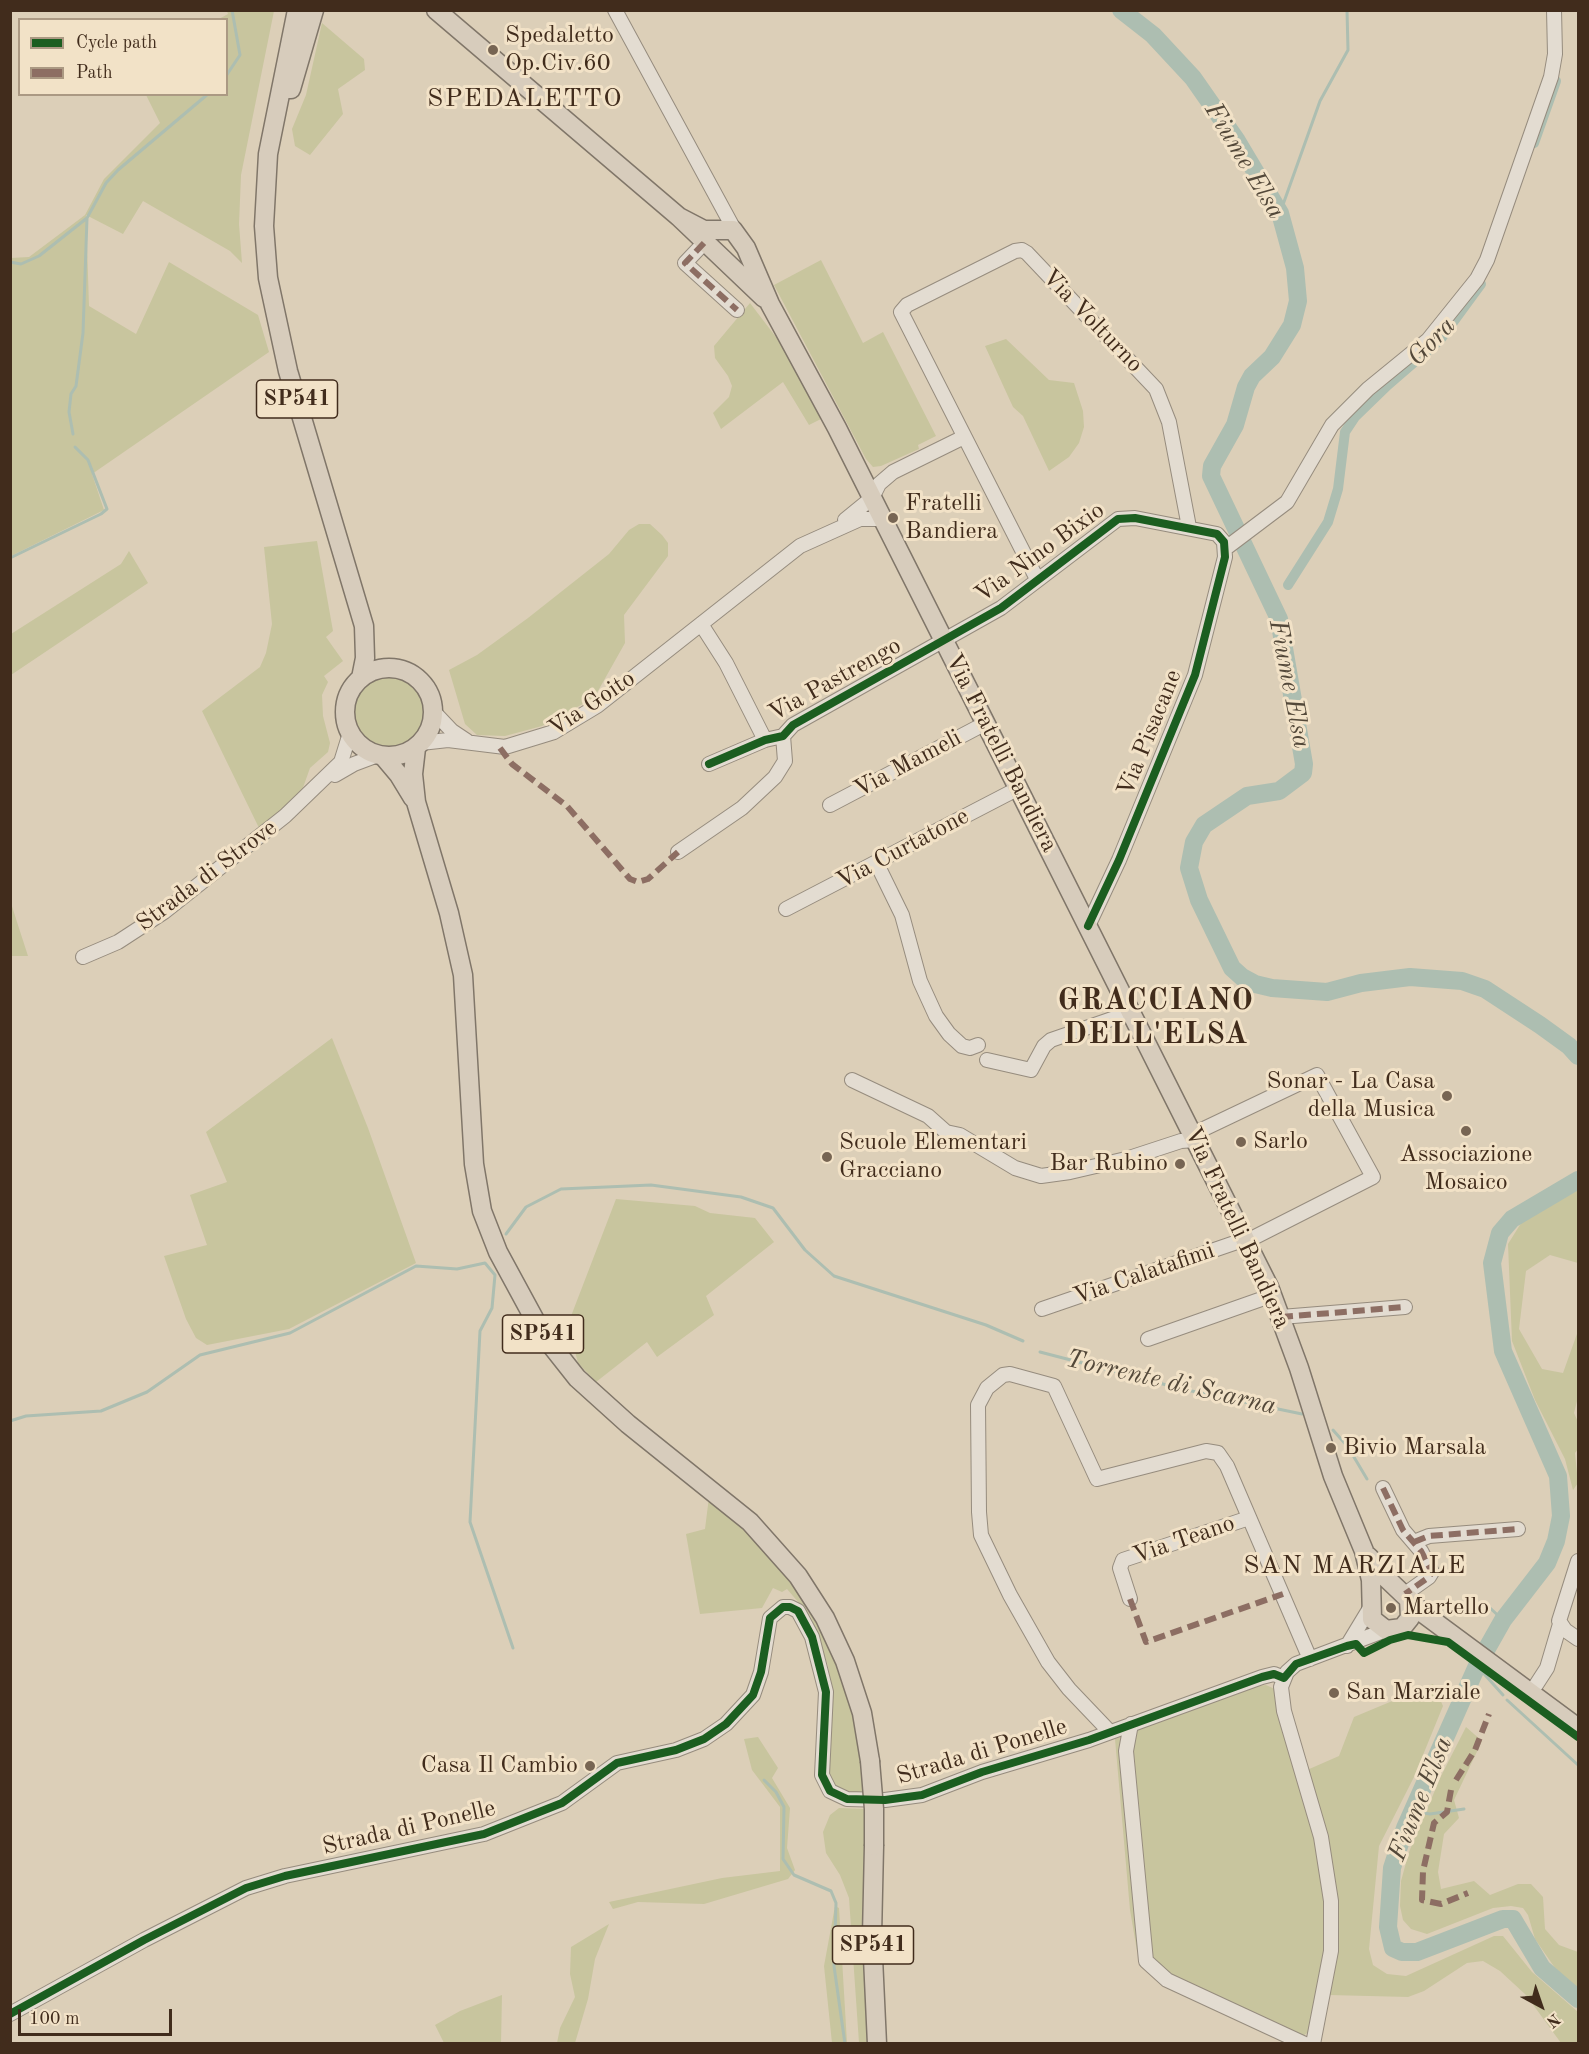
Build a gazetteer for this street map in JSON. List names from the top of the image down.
{
  "streets": {
    "main road": ["SP541", "Via Fratelli Bandiera"],
    "street": [
      "Via Volturno",
      "Via Nino Bixio",
      "Via Pastrengo",
      "Via Goito",
      "Via Pisacane",
      "Via Mameli",
      "Via Curtatone",
      "Strada di Strove",
      "Via Calatafimi",
      "Via Teano",
      "Strada di Ponelle"
    ]
  },
  "crossings": [
    ["Via Volturno", "Via Nino Bixio"],
    ["SP541", "Via Goito"],
    ["SP541", "Strada di Strove"],
    ["Via Nino Bixio", "Via Pastrengo"],
    ["Via Nino Bixio", "Via Pisacane"],
    ["Via Nino Bixio", "Via Fratelli Bandiera"],
    ["Via Pastrengo", "Via Fratelli Bandiera"],
    ["Via Goito", "Via Fratelli Bandiera"],
    ["Via Goito", "Strada di Strove"],
    ["Via Pisacane", "Via Fratelli Bandiera"],
    ["Via Fratelli Bandiera", "Via Mameli"],
    ["Via Fratelli Bandiera", "Via Curtatone"],
    ["Via Fratelli Bandiera", "Via Calatafimi"],
    ["Via Teano", "Strada di Ponelle"]
  ],
  "districts": ["SPEDALETTO", "GRACCIANO DELL'ELSA", "SAN MARZIALE"],
  "water": ["Fiume Elsa", "Gora", "Torrente di Scarna"],
  "places": [
    "Spedaletto Op.Civ.60",
    "Fratelli Bandiera",
    "Sonar - La Casa della Musica",
    "Associazione Mosaico",
    "Sarlo",
    "Scuole Elementari Gracciano",
    "Bar Rubino",
    "Bivio Marsala",
    "Martello",
    "San Marziale",
    "Casa Il Cambio"
  ],
  "legend": ["Cycle path", "Path"],
  "scale_bar": "100 m",
  "north": "bottom right"
}
